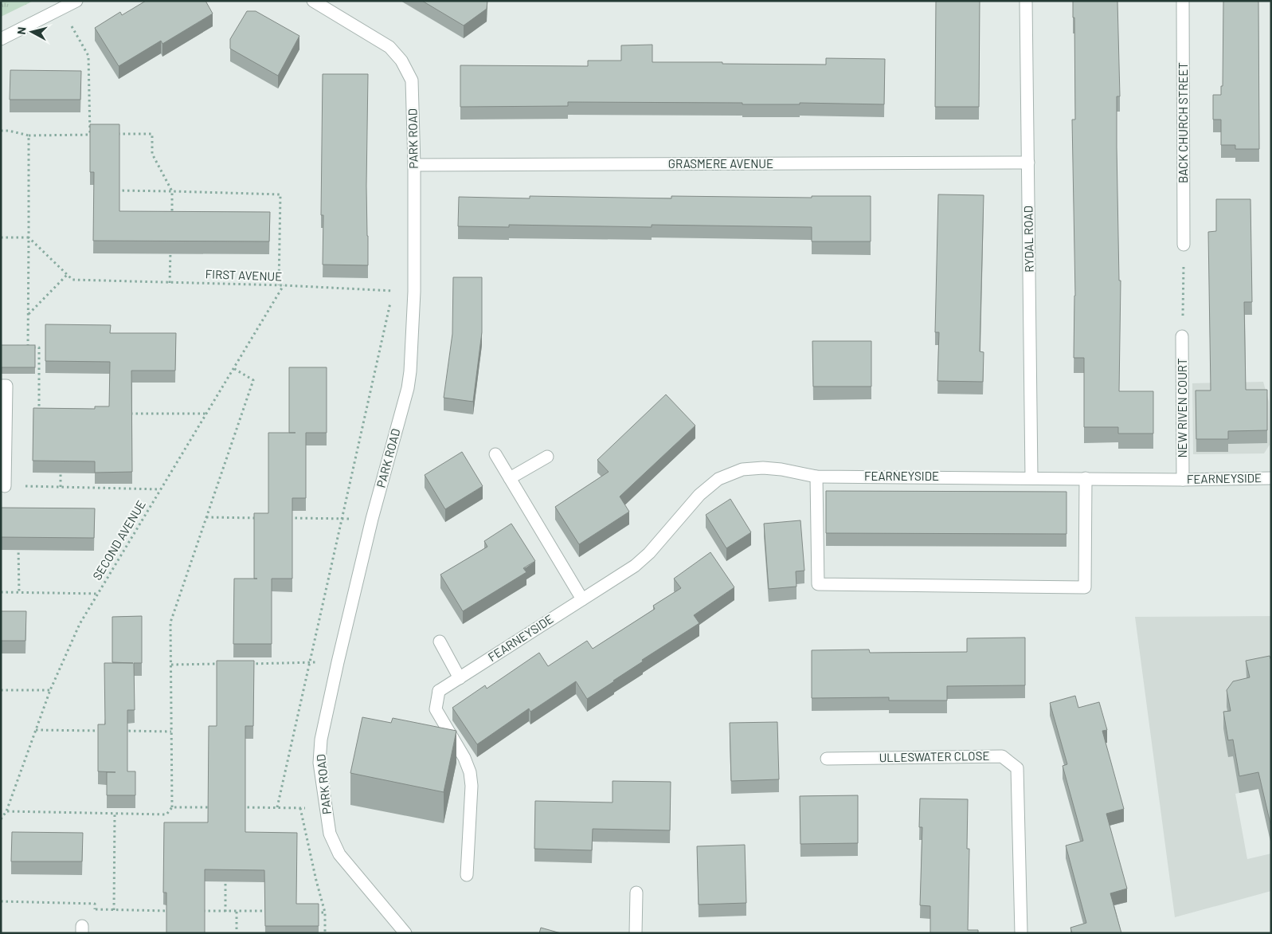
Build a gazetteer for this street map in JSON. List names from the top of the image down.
{
  "streets": {
    "street": [
      "BACK CHURCH STREET",
      "PARK ROAD",
      "GRASMERE AVENUE",
      "RYDAL ROAD",
      "NEW RIVEN COURT",
      "FEARNEYSIDE",
      "ULLESWATER CLOSE"
    ],
    "path": ["FIRST AVENUE", "SECOND AVENUE"]
  },
  "crossings": [
    ["PARK ROAD", "GRASMERE AVENUE"],
    ["PARK ROAD", "FIRST AVENUE"],
    ["GRASMERE AVENUE", "RYDAL ROAD"],
    ["RYDAL ROAD", "FEARNEYSIDE"],
    ["FIRST AVENUE", "SECOND AVENUE"],
    ["NEW RIVEN COURT", "FEARNEYSIDE"]
  ],
  "north": "left"
}
